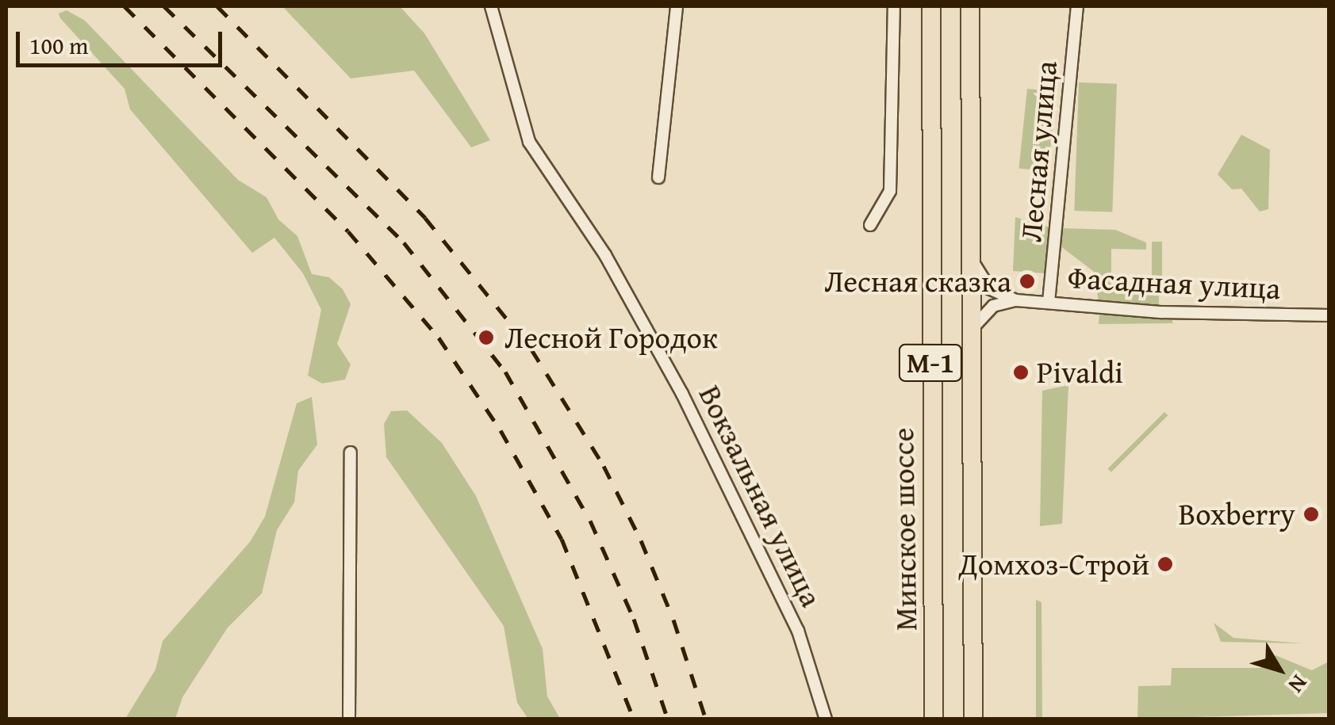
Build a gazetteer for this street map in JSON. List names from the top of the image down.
{
  "streets": {
    "highway": ["М-1", "Минское шоссе"],
    "street": ["Лесная улица", "Фасадная улица", "Вокзальная улица"]
  },
  "crossings": [
    ["Лесная улица", "Фасадная улица"],
    ["Фасадная улица", "М-1"]
  ],
  "places": [
    "Лесная сказка",
    "Лесной Городок",
    "Pivaldi",
    "Boxberry",
    "Домхоз-Строй"
  ],
  "scale_bar": "100 m",
  "north": "bottom right"
}
